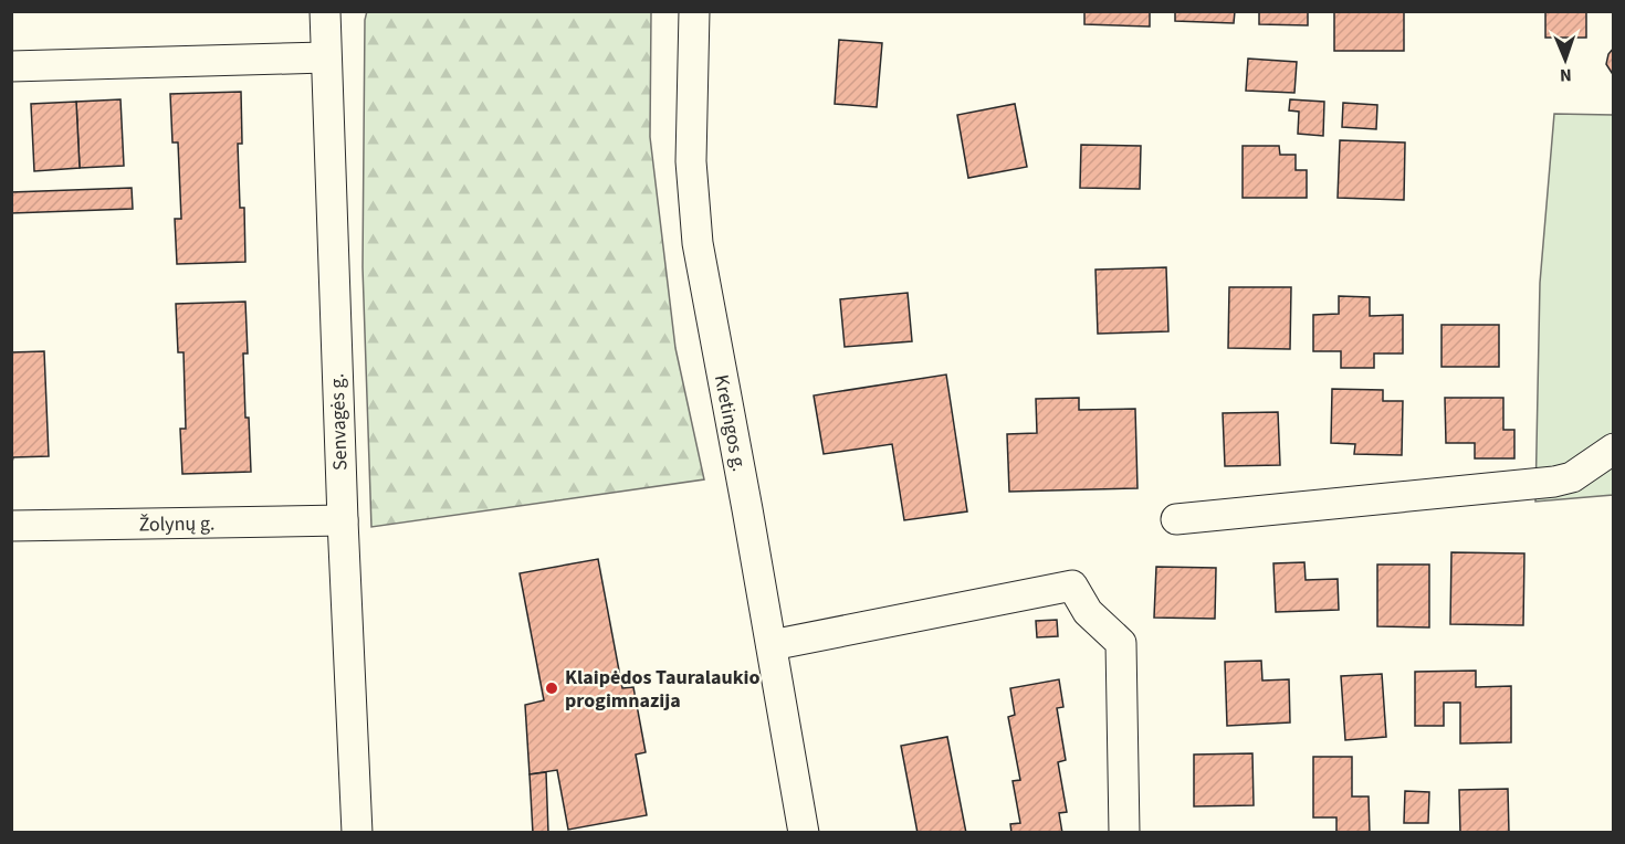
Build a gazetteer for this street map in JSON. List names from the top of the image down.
{
  "streets": {
    "street": ["Senvagės g.", "Kretingos g.", "Žolynų g."]
  },
  "crossings": [
    ["Senvagės g.", "Žolynų g."]
  ],
  "places": ["Klaipėdos Tauralaukio progimnazija"],
  "north": "bottom"
}
